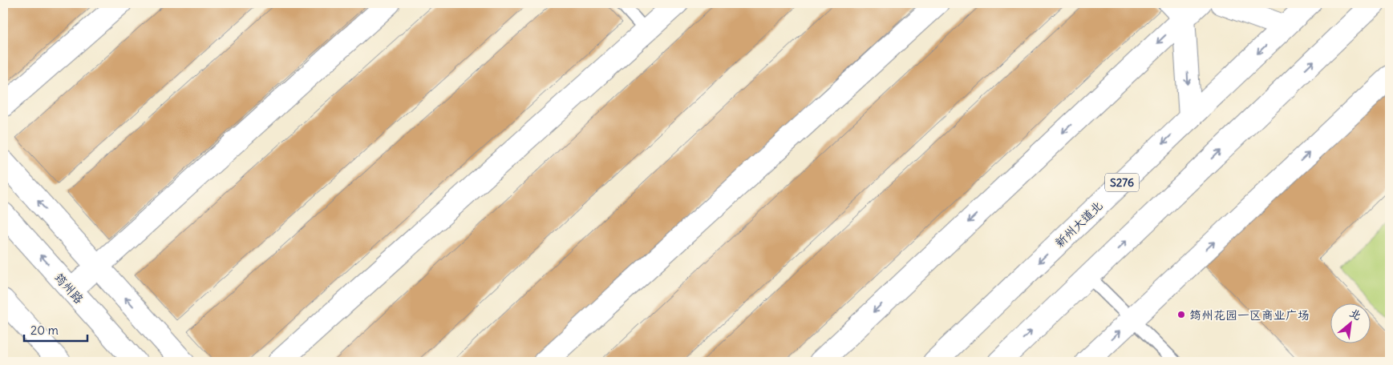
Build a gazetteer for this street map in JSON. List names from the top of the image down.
{
  "streets": {
    "street": ["S276", "新州大道北", "筠州路"]
  },
  "places": ["筠州花园一区商业广场"],
  "scale_bar": "20 m",
  "north": "top right"
}
